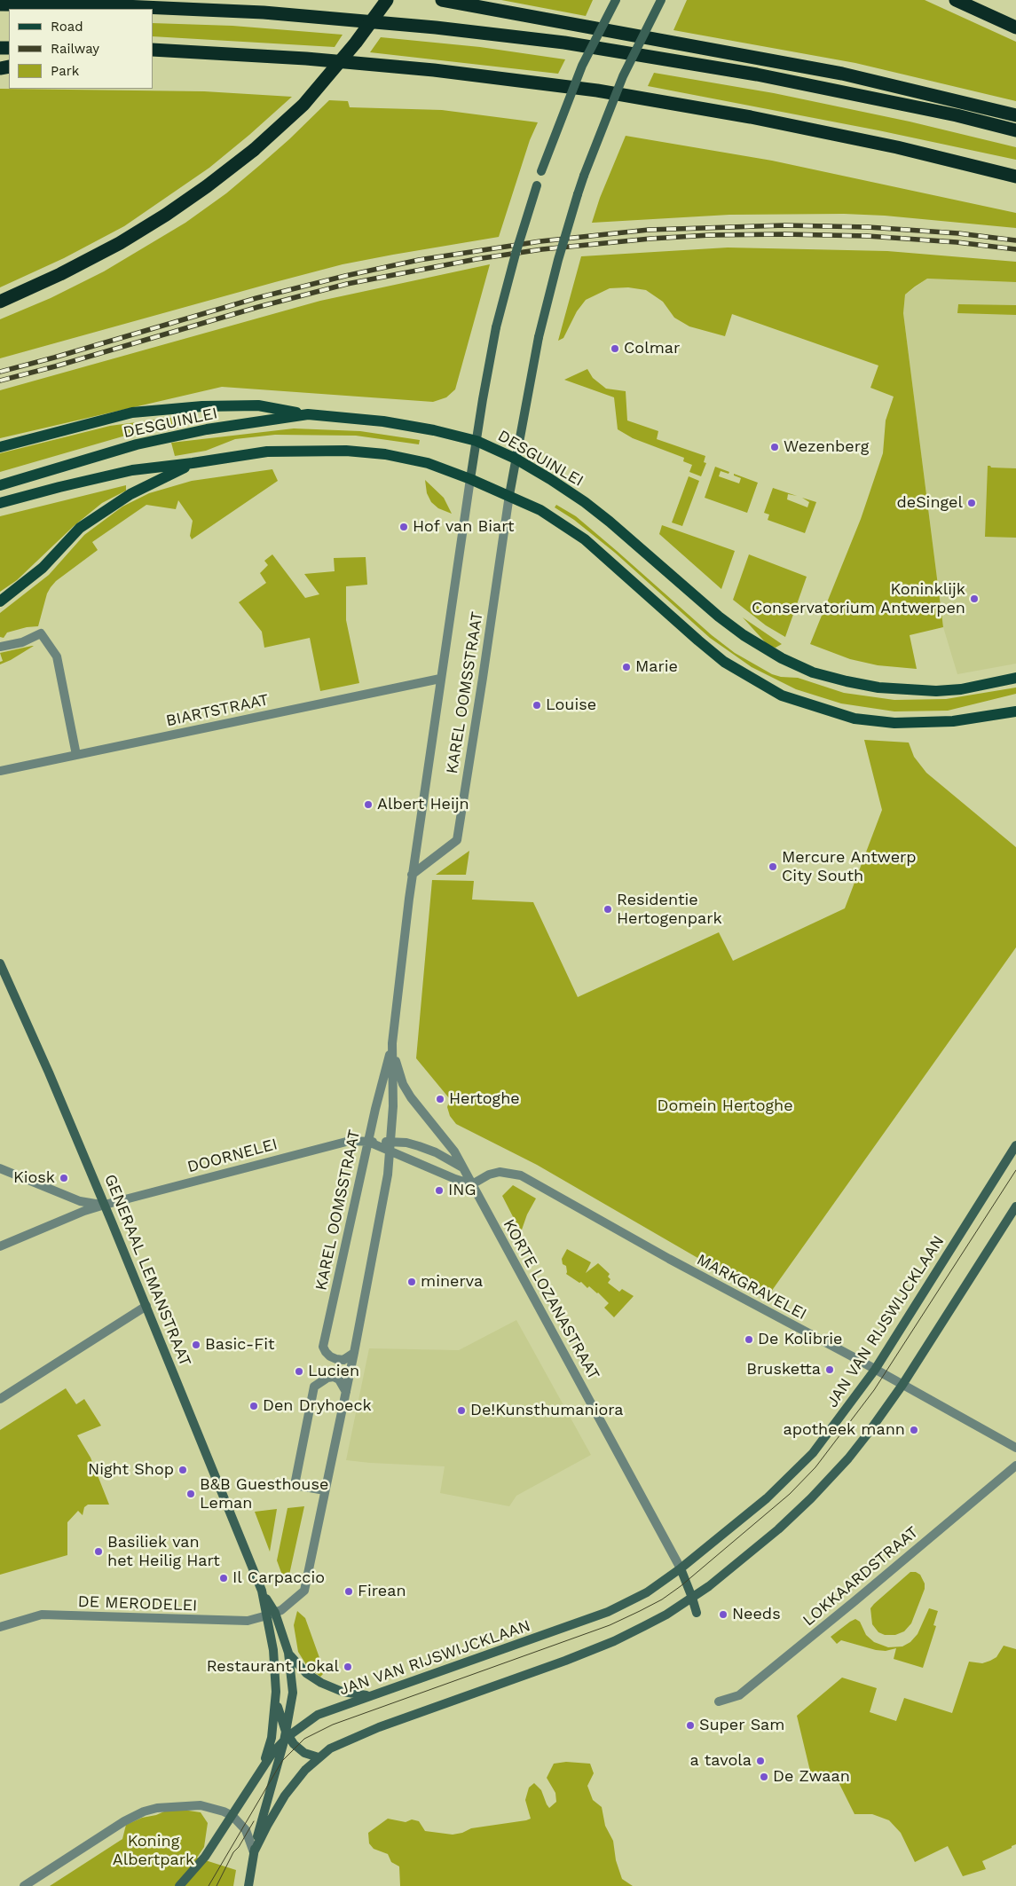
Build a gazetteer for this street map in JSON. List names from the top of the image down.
{
  "streets": {
    "main road": ["DESGUINLEI", "GENERAAL LEMANSTRAAT", "JAN VAN RIJSWIJCKLAAN"],
    "street": [
      "KAREL OOMSSTRAAT",
      "BIARTSTRAAT",
      "DOORNELEI",
      "MARKGRAVELEI",
      "KORTE LOZANASTRAAT",
      "LOKKAARDSTRAAT",
      "DE MERODELEI"
    ]
  },
  "crossings": [
    ["KAREL OOMSSTRAAT", "BIARTSTRAAT"],
    ["KAREL OOMSSTRAAT", "DOORNELEI"],
    ["KAREL OOMSSTRAAT", "GENERAAL LEMANSTRAAT"],
    ["KAREL OOMSSTRAAT", "DE MERODELEI"],
    ["DOORNELEI", "GENERAAL LEMANSTRAAT"],
    ["GENERAAL LEMANSTRAAT", "JAN VAN RIJSWIJCKLAAN"],
    ["GENERAAL LEMANSTRAAT", "DE MERODELEI"],
    ["MARKGRAVELEI", "KORTE LOZANASTRAAT"],
    ["MARKGRAVELEI", "JAN VAN RIJSWIJCKLAAN"],
    ["KORTE LOZANASTRAAT", "JAN VAN RIJSWIJCKLAAN"]
  ],
  "parks": ["Domein Hertoghe", "Koning Albertpark"],
  "places": [
    "Colmar",
    "Wezenberg",
    "deSingel",
    "Hof van Biart",
    "Koninklijk Conservatorium Antwerpen",
    "Marie",
    "Louise",
    "Albert Heijn",
    "Mercure Antwerp City South",
    "Residentie Hertogenpark",
    "Hertoghe",
    "Kiosk",
    "ING",
    "minerva",
    "De Kolibrie",
    "Basic-Fit",
    "Brusketta",
    "Lucien",
    "Den Dryhoeck",
    "De!Kunsthumaniora",
    "apotheek mann",
    "Night Shop",
    "B&B Guesthouse Leman",
    "Basiliek van het Heilig Hart",
    "Il Carpaccio",
    "Firean",
    "Needs",
    "Restaurant Lokal",
    "Super Sam",
    "a tavola",
    "De Zwaan"
  ],
  "legend": ["Road", "Railway", "Park"]
}
